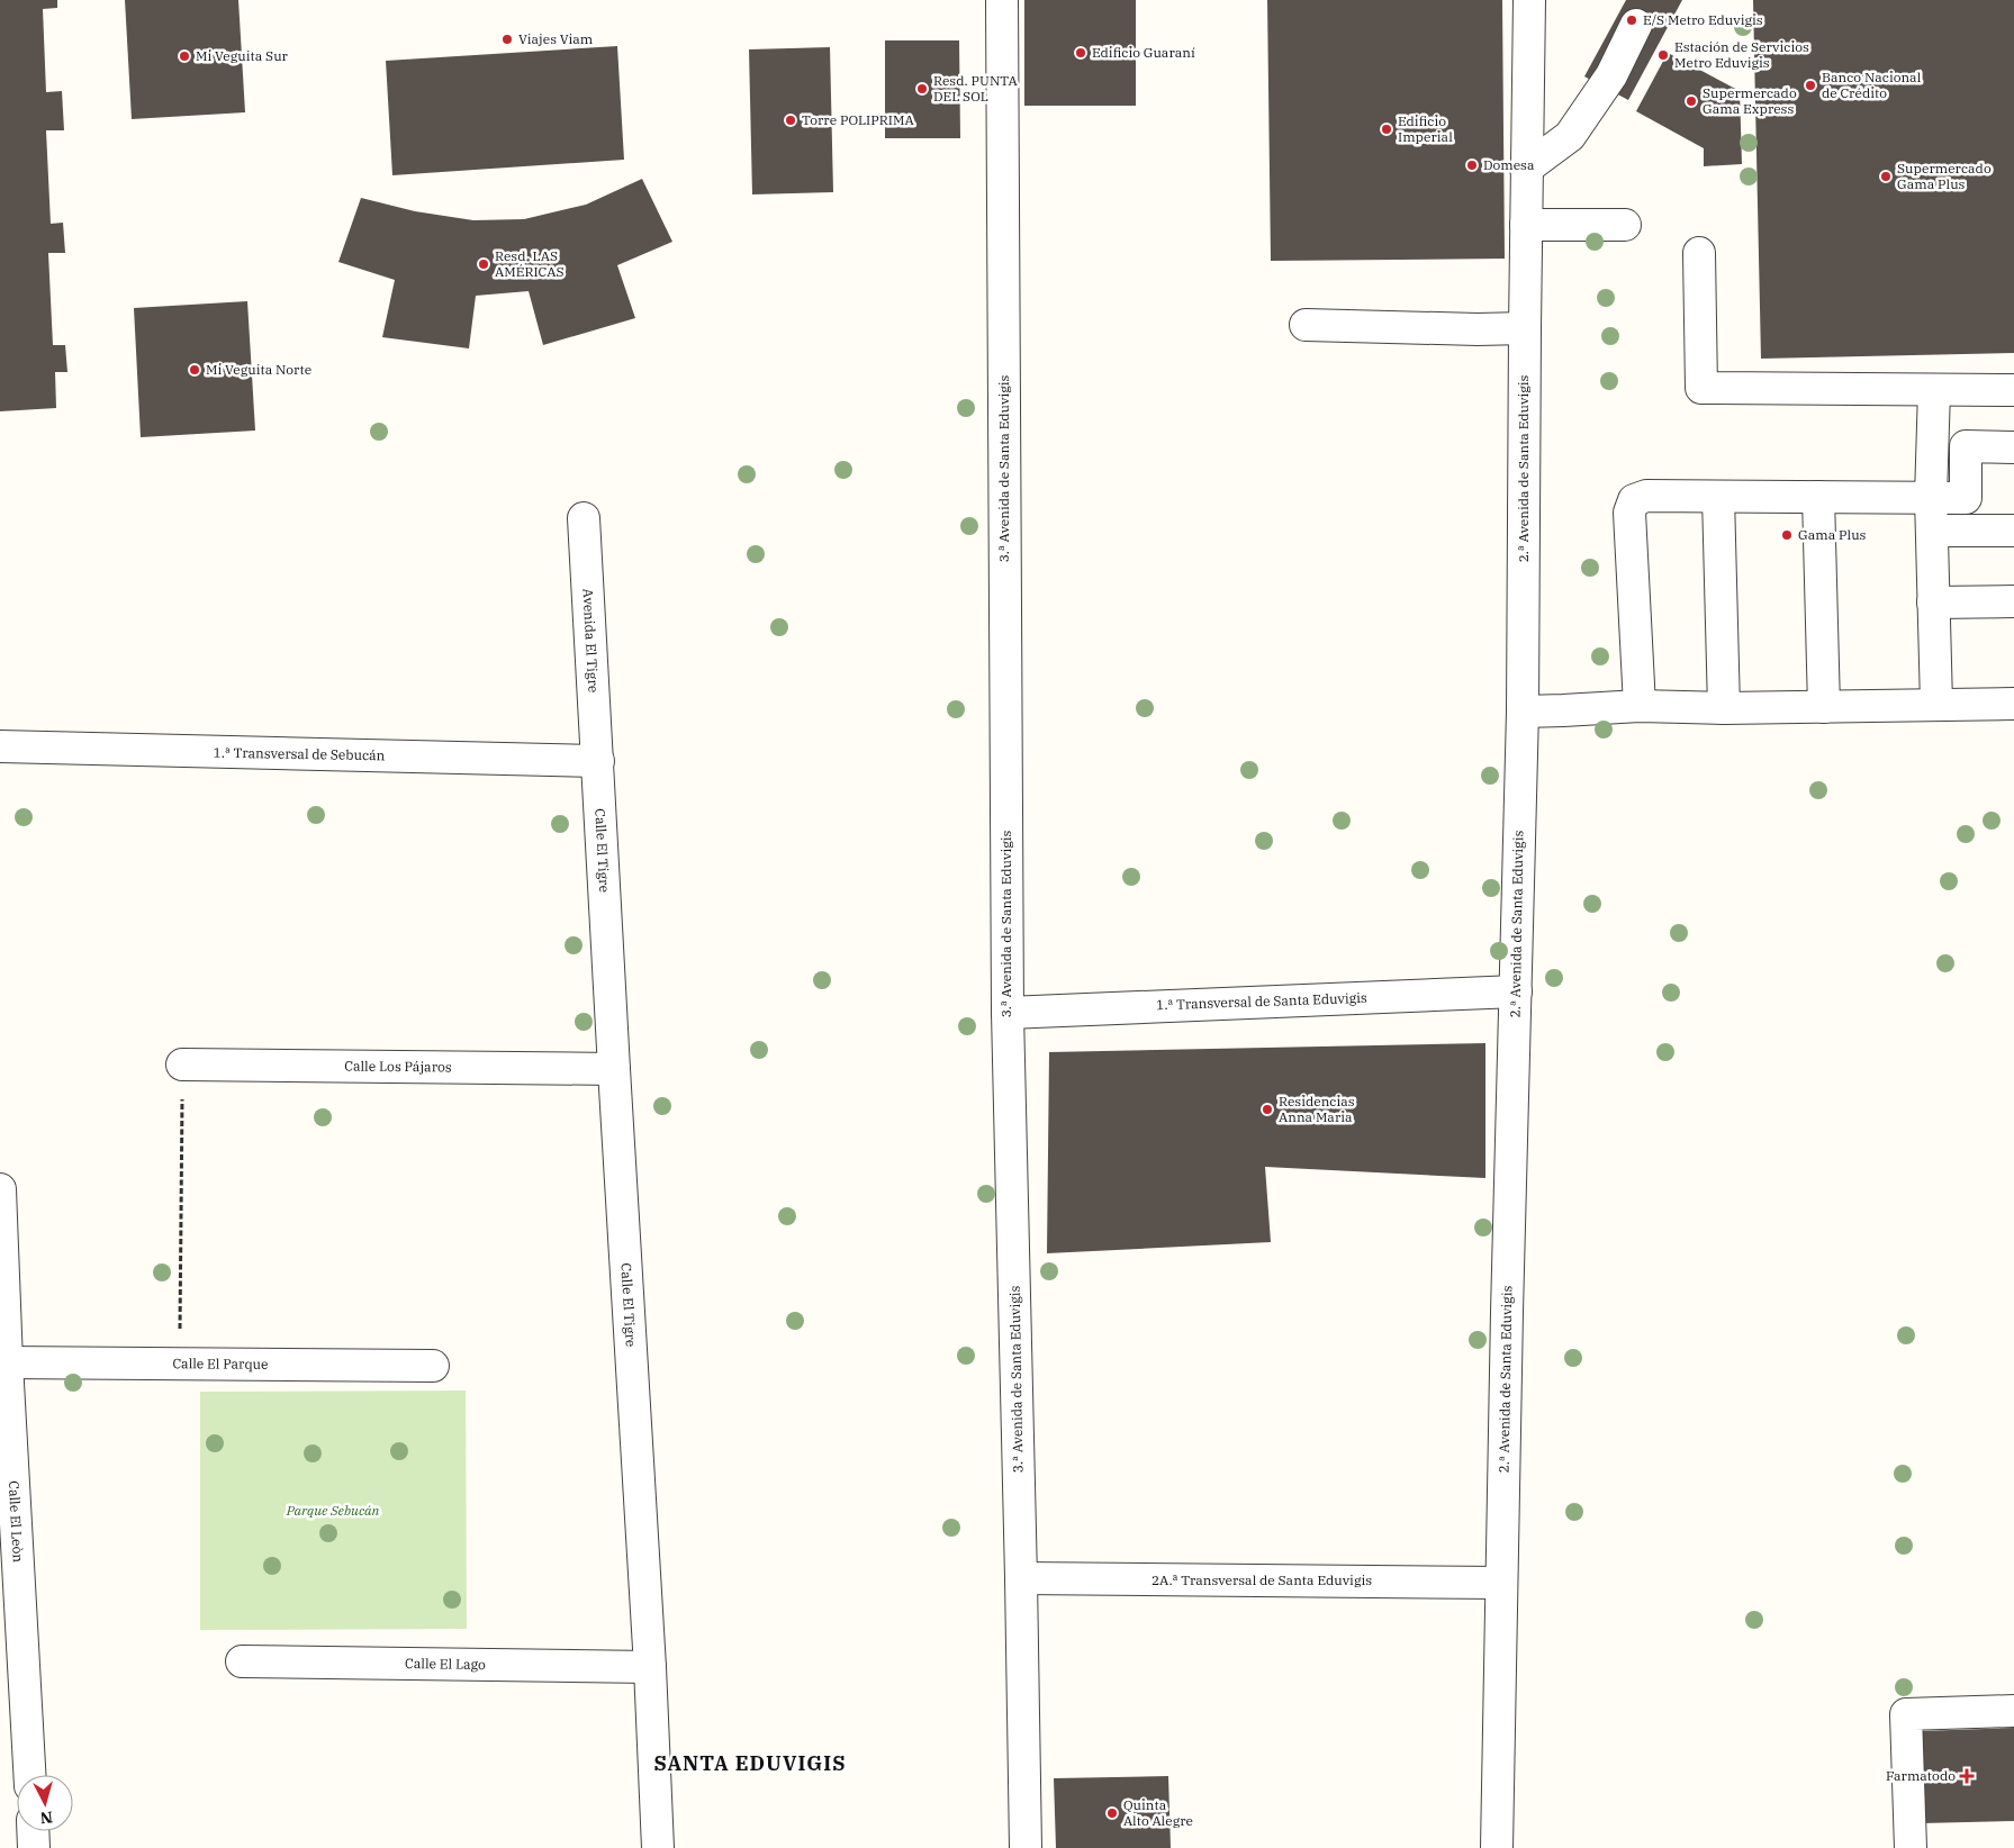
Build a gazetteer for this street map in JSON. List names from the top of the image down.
{
  "streets": {
    "street": [
      "3.ª Avenida de Santa Eduvigis",
      "2.ª Avenida de Santa Eduvigis",
      "Avenida El Tigre",
      "1.ª Transversal de Sebucán",
      "Calle El Tigre",
      "1.ª Transversal de Santa Eduvigis",
      "Calle Los Pájaros",
      "Calle El Parque",
      "Calle El Leòn",
      "2A.ª Transversal de Santa Eduvigis",
      "Calle El Lago"
    ]
  },
  "crossings": [
    ["3.ª Avenida de Santa Eduvigis", "1.ª Transversal de Santa Eduvigis"],
    ["3.ª Avenida de Santa Eduvigis", "2A.ª Transversal de Santa Eduvigis"],
    ["2.ª Avenida de Santa Eduvigis", "1.ª Transversal de Santa Eduvigis"],
    ["2.ª Avenida de Santa Eduvigis", "2A.ª Transversal de Santa Eduvigis"],
    ["Avenida El Tigre", "1.ª Transversal de Sebucán"],
    ["Avenida El Tigre", "Calle El Tigre"],
    ["1.ª Transversal de Sebucán", "Calle El Tigre"],
    ["Calle El Tigre", "Calle Los Pájaros"],
    ["Calle El Tigre", "Calle El Lago"],
    ["Calle El Parque", "Calle El Leòn"]
  ],
  "districts": ["SANTA EDUVIGIS"],
  "parks": ["Parque Sebucán"],
  "places": {
    "other": [
      "E/S Metro Eduvigis",
      "Viajes Viam",
      "Edificio Guaraní",
      "Estación de Servicios Metro Eduvigis",
      "Mi Veguita Sur",
      "Banco Nacional de Crédito",
      "Resd. PUNTA DEL SOL",
      "Supermercado Gama Express",
      "Torre POLIPRIMA",
      "Edificio Imperial",
      "Domesa",
      "Supermercado Gama Plus",
      "Resd. LAS AMÉRICAS",
      "Mi Veguita Norte",
      "Gama Plus",
      "Residencias Anna Maria",
      "Quinta Alto Alegre"
    ],
    "health": ["Farmatodo"]
  },
  "north": "bottom"
}
